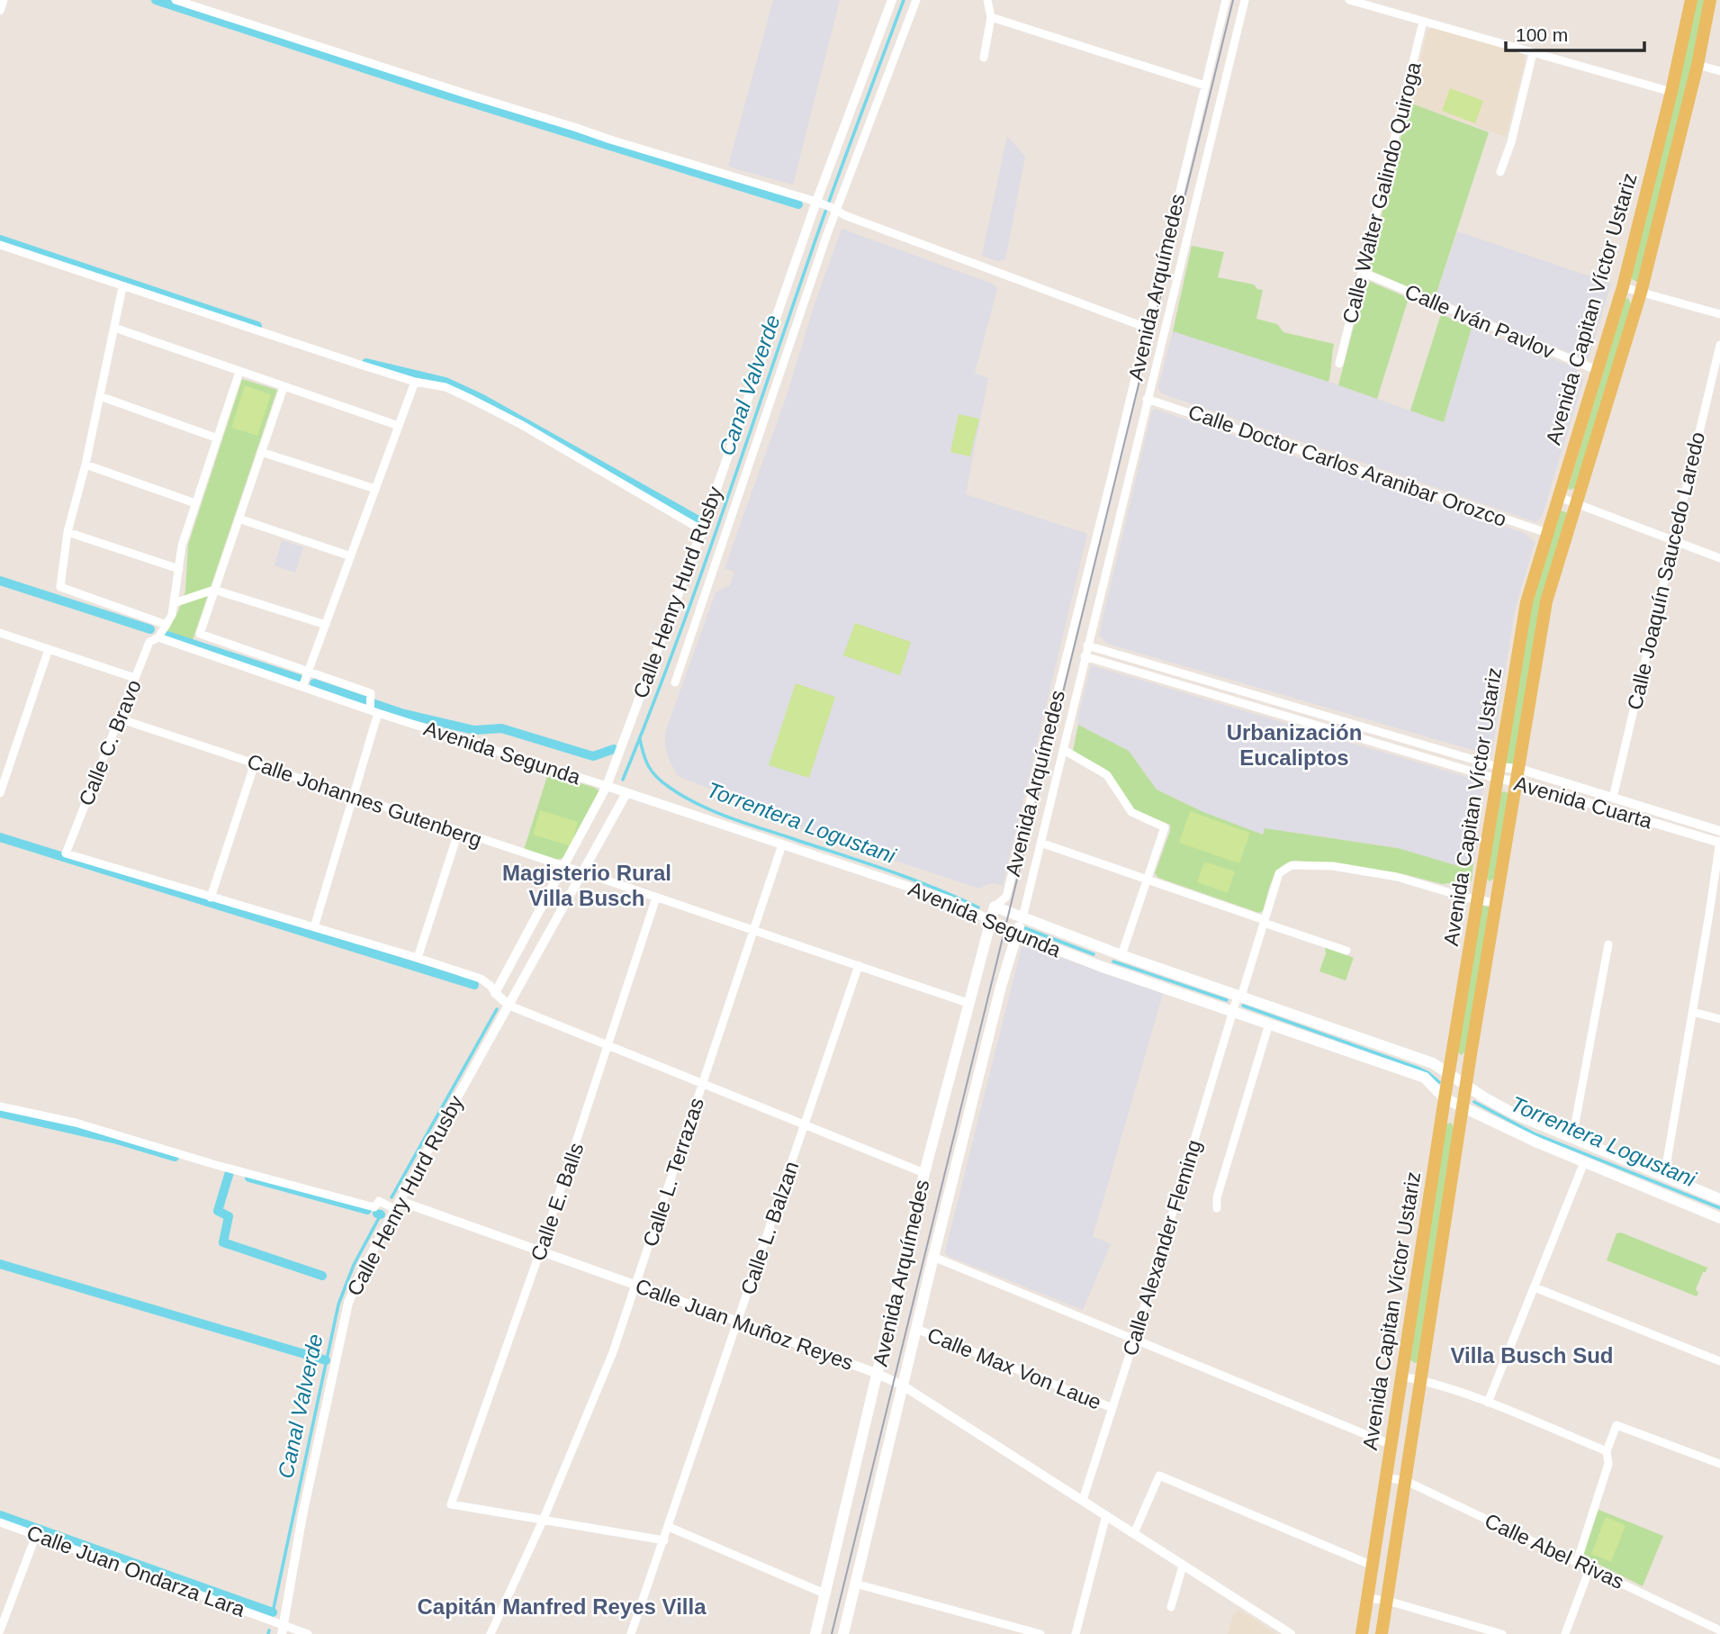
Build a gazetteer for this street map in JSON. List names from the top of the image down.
{
  "streets": {
    "main road": ["Avenida Arquímedes", "Avenida Capitan Víctor Ustariz", "Avenida Segunda"],
    "street": [
      "Calle Walter Galindo Quiroga",
      "Calle Iván Pavlov",
      "Calle Doctor Carlos Aranibar Orozco",
      "Calle Joaquín Saucedo Laredo",
      "Calle Henry Hurd Rusby",
      "Calle C. Bravo",
      "Calle Johannes Gutenberg",
      "Avenida Cuarta",
      "Calle L. Terrazas",
      "Calle E. Balls",
      "Calle L. Balzan",
      "Calle Alexander Fleming",
      "Calle Juan Muñoz Reyes",
      "Calle Max Von Laue",
      "Calle Abel Rivas",
      "Calle Juan Ondarza Lara"
    ]
  },
  "crossings": [
    ["Calle Walter Galindo Quiroga", "Calle Iván Pavlov"],
    ["Avenida Arquímedes", "Calle Doctor Carlos Aranibar Orozco"],
    ["Avenida Arquímedes", "Avenida Segunda"],
    ["Avenida Arquímedes", "Calle Johannes Gutenberg"],
    ["Avenida Arquímedes", "Avenida Cuarta"],
    ["Avenida Arquímedes", "Calle Juan Muñoz Reyes"],
    ["Avenida Arquímedes", "Calle Max Von Laue"],
    ["Avenida Capitan Víctor Ustariz", "Calle Iván Pavlov"],
    ["Avenida Capitan Víctor Ustariz", "Calle Doctor Carlos Aranibar Orozco"],
    ["Avenida Capitan Víctor Ustariz", "Avenida Segunda"],
    ["Avenida Capitan Víctor Ustariz", "Avenida Cuarta"],
    ["Avenida Capitan Víctor Ustariz", "Calle Alexander Fleming"],
    ["Avenida Capitan Víctor Ustariz", "Calle Abel Rivas"],
    ["Calle Joaquín Saucedo Laredo", "Avenida Cuarta"],
    ["Calle Henry Hurd Rusby", "Avenida Segunda"],
    ["Calle Henry Hurd Rusby", "Calle Johannes Gutenberg"],
    ["Calle Henry Hurd Rusby", "Calle Juan Muñoz Reyes"],
    ["Calle Henry Hurd Rusby", "Calle Juan Ondarza Lara"],
    ["Calle C. Bravo", "Avenida Segunda"],
    ["Calle C. Bravo", "Calle Johannes Gutenberg"],
    ["Avenida Segunda", "Calle L. Terrazas"],
    ["Avenida Segunda", "Calle Alexander Fleming"],
    ["Calle Johannes Gutenberg", "Calle L. Terrazas"],
    ["Calle Johannes Gutenberg", "Calle E. Balls"],
    ["Calle Johannes Gutenberg", "Calle L. Balzan"],
    ["Calle L. Terrazas", "Calle E. Balls"],
    ["Calle L. Terrazas", "Calle Juan Muñoz Reyes"],
    ["Calle E. Balls", "Calle Juan Muñoz Reyes"],
    ["Calle L. Balzan", "Calle Juan Muñoz Reyes"],
    ["Calle Alexander Fleming", "Calle Juan Muñoz Reyes"],
    ["Calle Alexander Fleming", "Calle Max Von Laue"]
  ],
  "districts": [
    "Urbanización Eucaliptos",
    "Magisterio Rural Villa Busch",
    "Villa Busch Sud",
    "Capitán Manfred Reyes Villa"
  ],
  "water": ["Canal Valverde", "Torrentera Logustani"],
  "scale_bar": "100 m"
}
